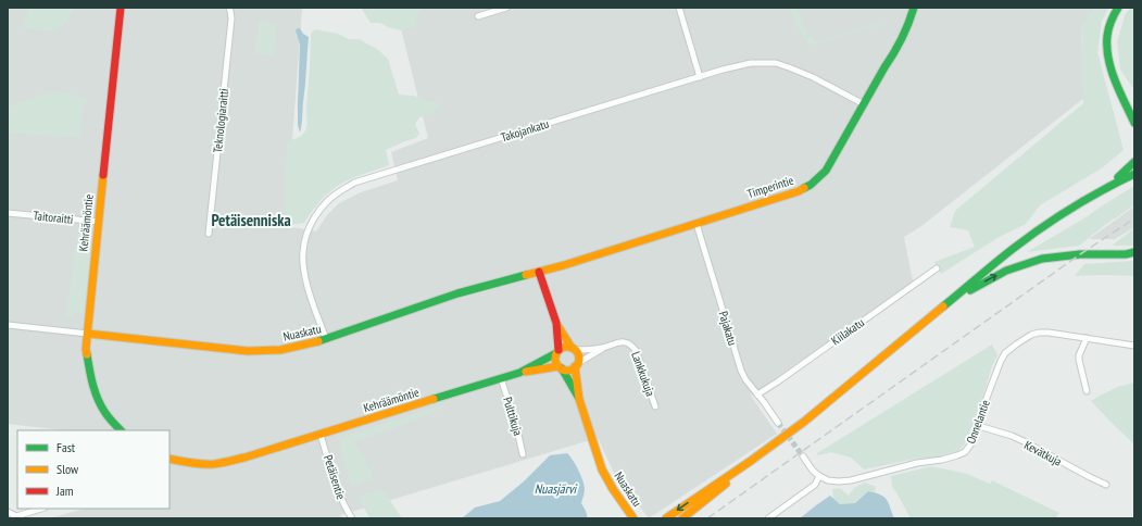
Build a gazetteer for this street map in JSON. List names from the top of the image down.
{
  "streets": {
    "main road": ["Timperintie", "Kehräämöntie", "Nuaskatu"],
    "street": [
      "Teknologiaraitti",
      "Takojankatu",
      "Taitoraitti",
      "Pajakatu",
      "Kiilakatu",
      "Lankkukuja",
      "Pulttikuja",
      "Onnelantie",
      "Kevätkuja",
      "Petäisentie"
    ]
  },
  "crossings": [
    ["Takojankatu", "Timperintie"],
    ["Takojankatu", "Nuaskatu"],
    ["Timperintie", "Pajakatu"],
    ["Timperintie", "Nuaskatu"],
    ["Taitoraitti", "Kehräämöntie"],
    ["Kehräämöntie", "Nuaskatu"],
    ["Kehräämöntie", "Lankkukuja"],
    ["Kehräämöntie", "Pulttikuja"],
    ["Kehräämöntie", "Petäisentie"],
    ["Pajakatu", "Kiilakatu"],
    ["Nuaskatu", "Lankkukuja"],
    ["Onnelantie", "Kevätkuja"]
  ],
  "districts": ["Petäisenniska"],
  "water": ["Nuasjärvi"],
  "legend": ["Fast", "Slow", "Jam"]
}
